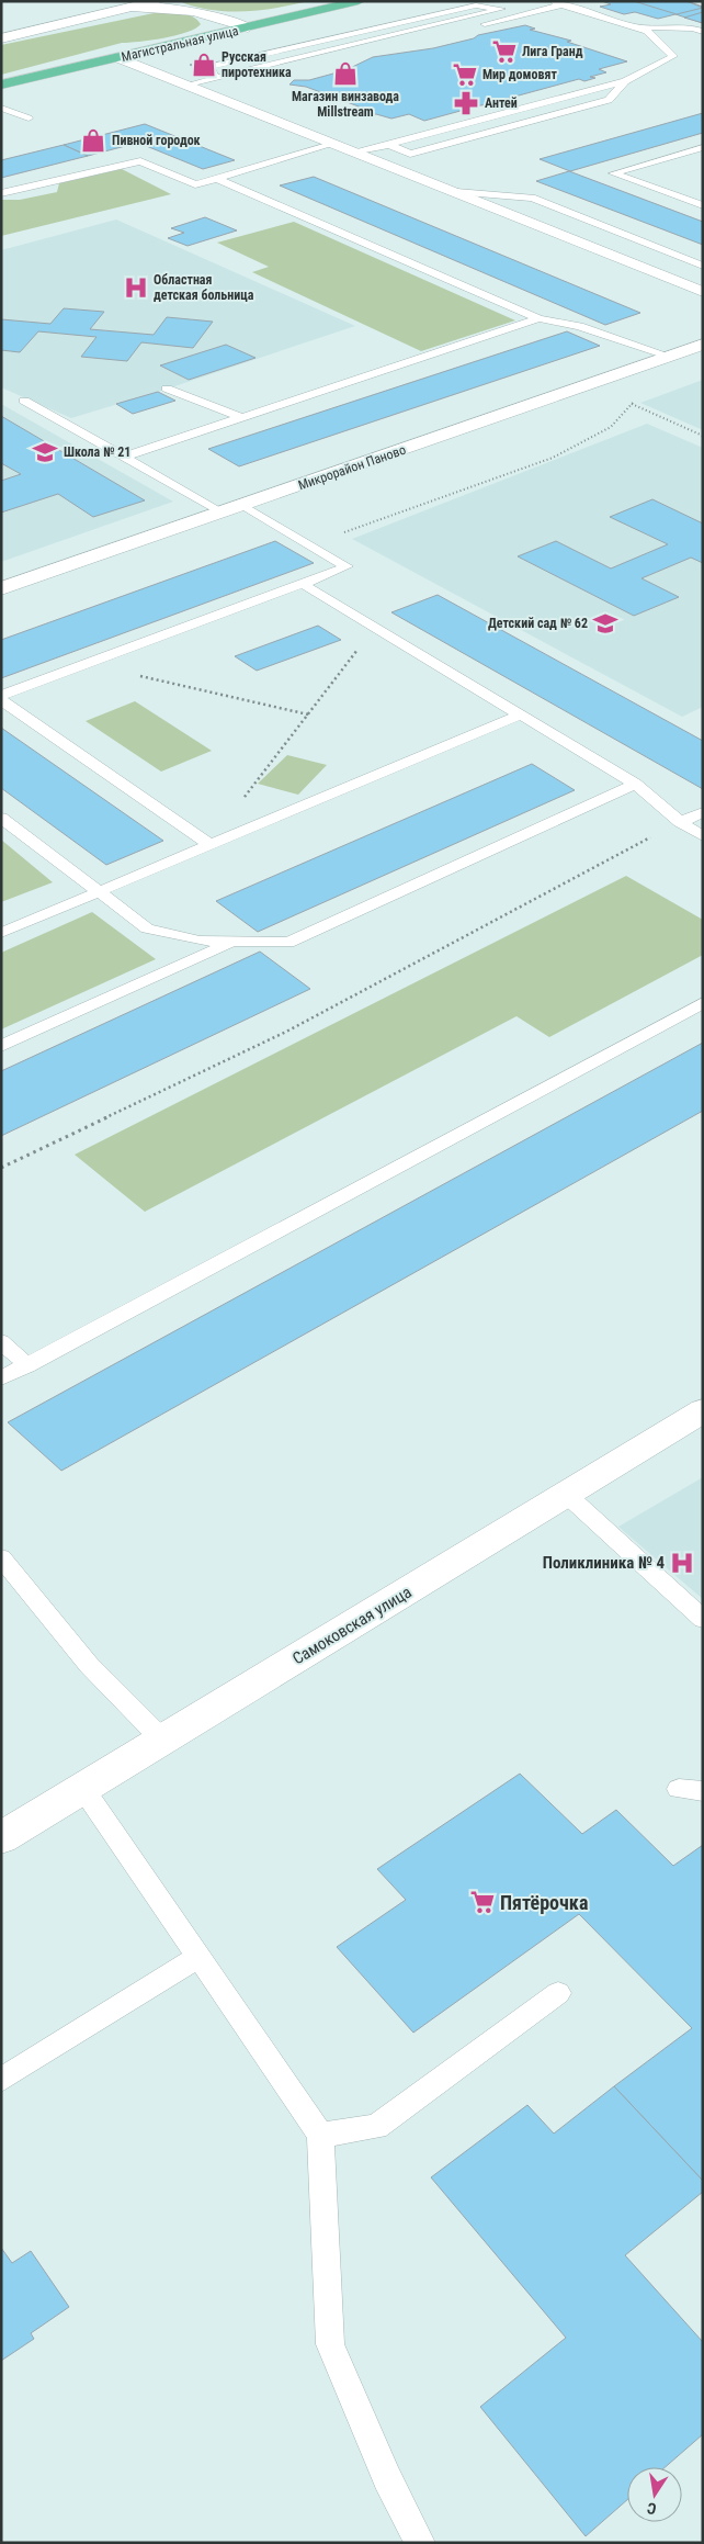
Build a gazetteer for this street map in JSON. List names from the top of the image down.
{
  "streets": {
    "highway": ["Магистральная улица"],
    "street": ["Микрорайон Паново", "Самоковская улица"]
  },
  "places": {
    "supermarket": ["Лига Гранд", "Мир домовят", "Пятёрочка"],
    "shop": ["Русская пиротехника", "Магазин винзавода Millstream", "Пивной городок"],
    "pharmacy": ["Антей"],
    "hospital": ["Областная детская больница", "Поликлиника № 4"],
    "school or university": ["Школа № 21", "Детский сад № 62"]
  },
  "north": "bottom"
}
